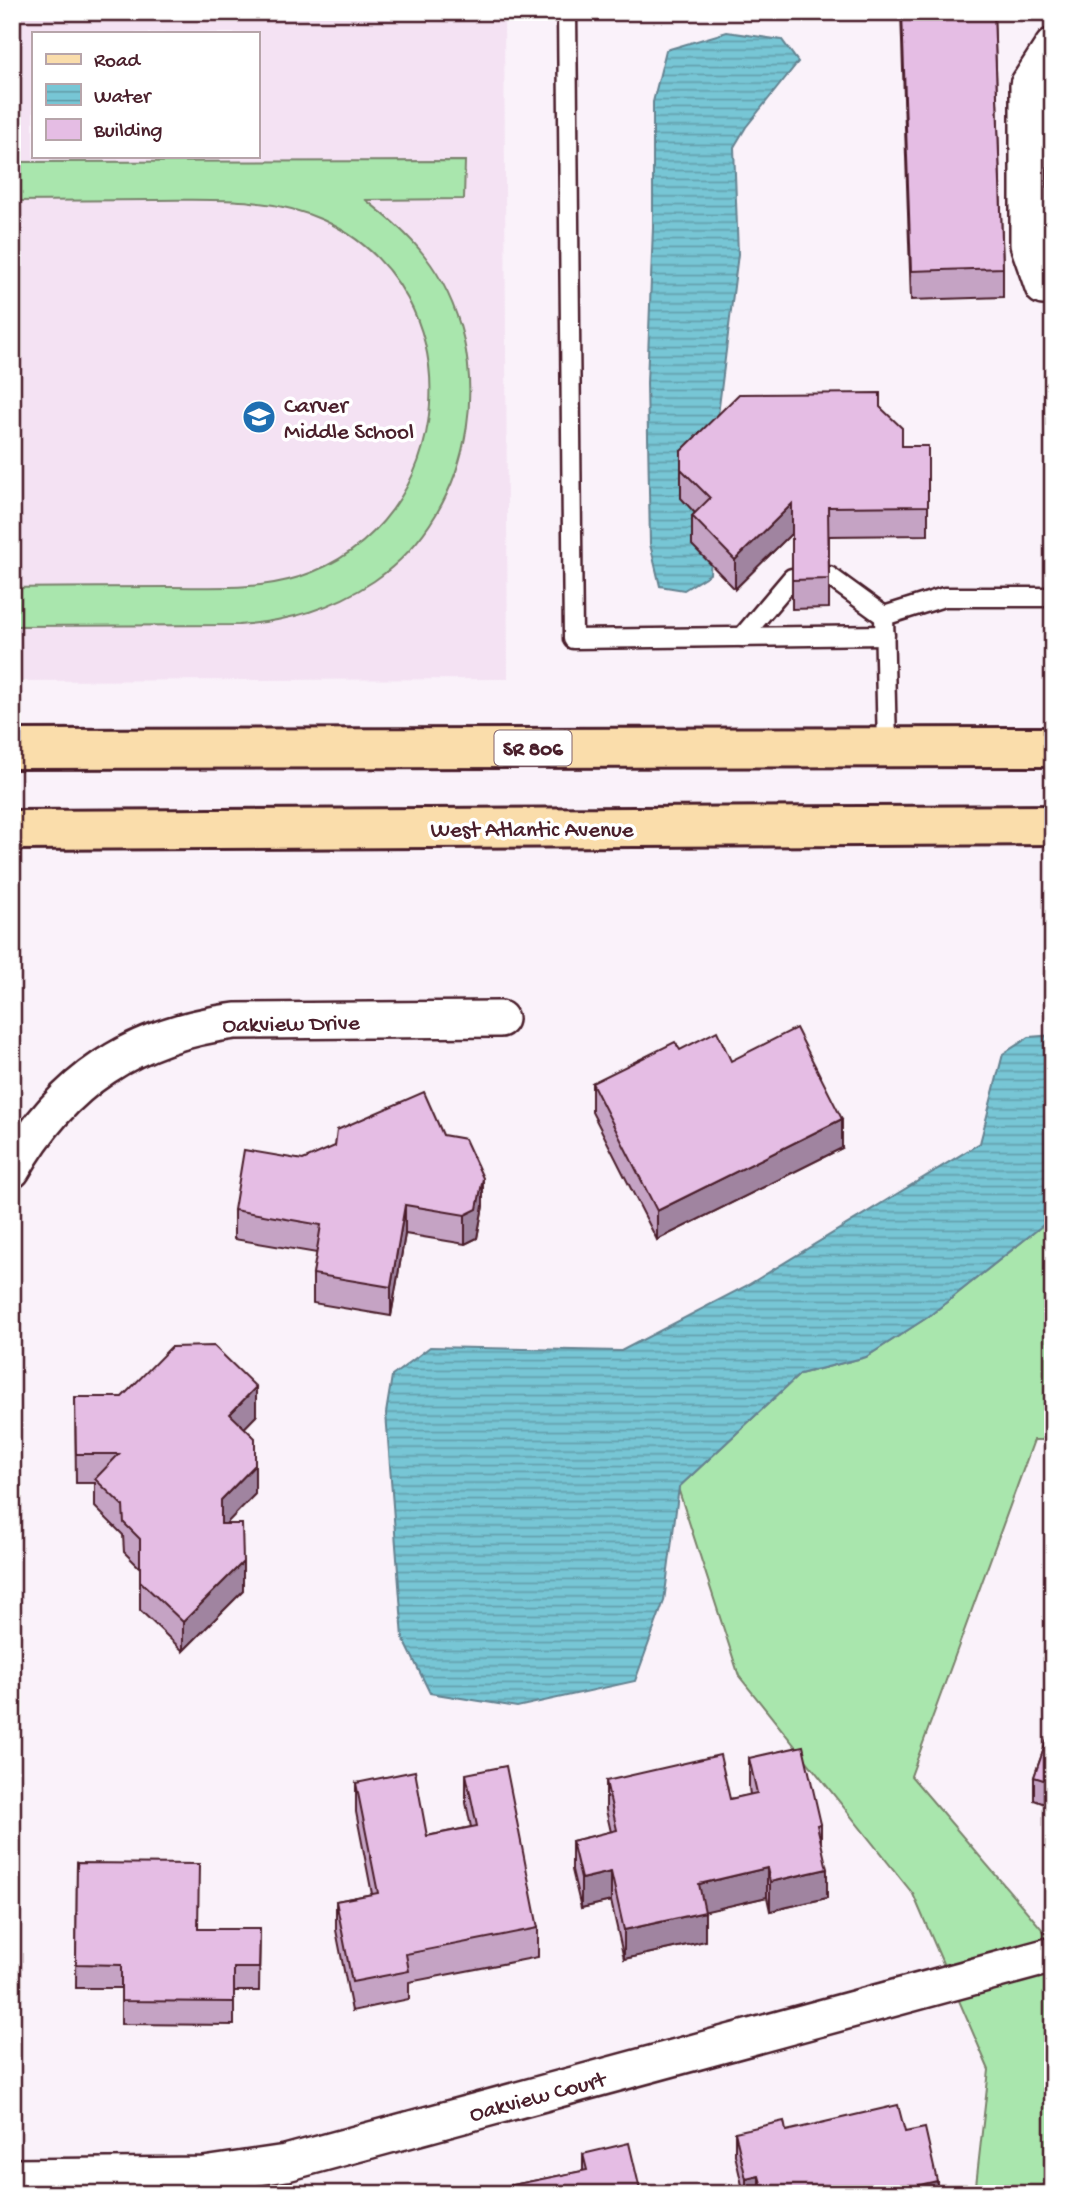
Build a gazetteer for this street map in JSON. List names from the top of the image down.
{
  "streets": {
    "main road": ["SR 806", "West Atlantic Avenue"],
    "street": ["Oakview Drive", "Oakview Court"]
  },
  "places": {
    "school or university": ["Carver Middle School"]
  },
  "legend": ["Road", "Water", "Building"]
}
